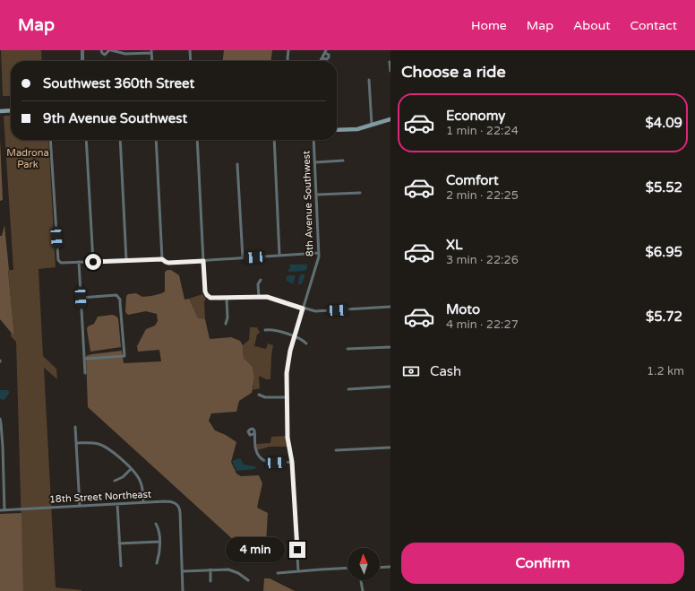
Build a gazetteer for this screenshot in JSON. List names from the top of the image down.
{
  "streets": {
    "street": ["8th Avenue Southwest", "18th Street Northeast"]
  },
  "parks": ["Madrona Park"],
  "north": "top",
  "page": {
    "header": "Map",
    "nav": [
      "Home",
      "Map",
      "About",
      "Contact"
    ],
    "heading": "Choose a ride",
    "banner": ["Southwest 360th Street", "9th Avenue Southwest"],
    "list": [
      {
        "name": "Economy",
        "note": "1 min · 22:24",
        "value": "$4.09"
      },
      {
        "name": "Comfort",
        "note": "2 min · 22:25",
        "value": "$5.52"
      },
      {
        "name": "XL",
        "note": "3 min · 22:26",
        "value": "$6.95"
      },
      {
        "name": "Moto",
        "note": "4 min · 22:27",
        "value": "$5.72"
      }
    ],
    "pay": ["Cash", "1.2 km"],
    "buttons": "Confirm",
    "bubble": "4 min"
  }
}
